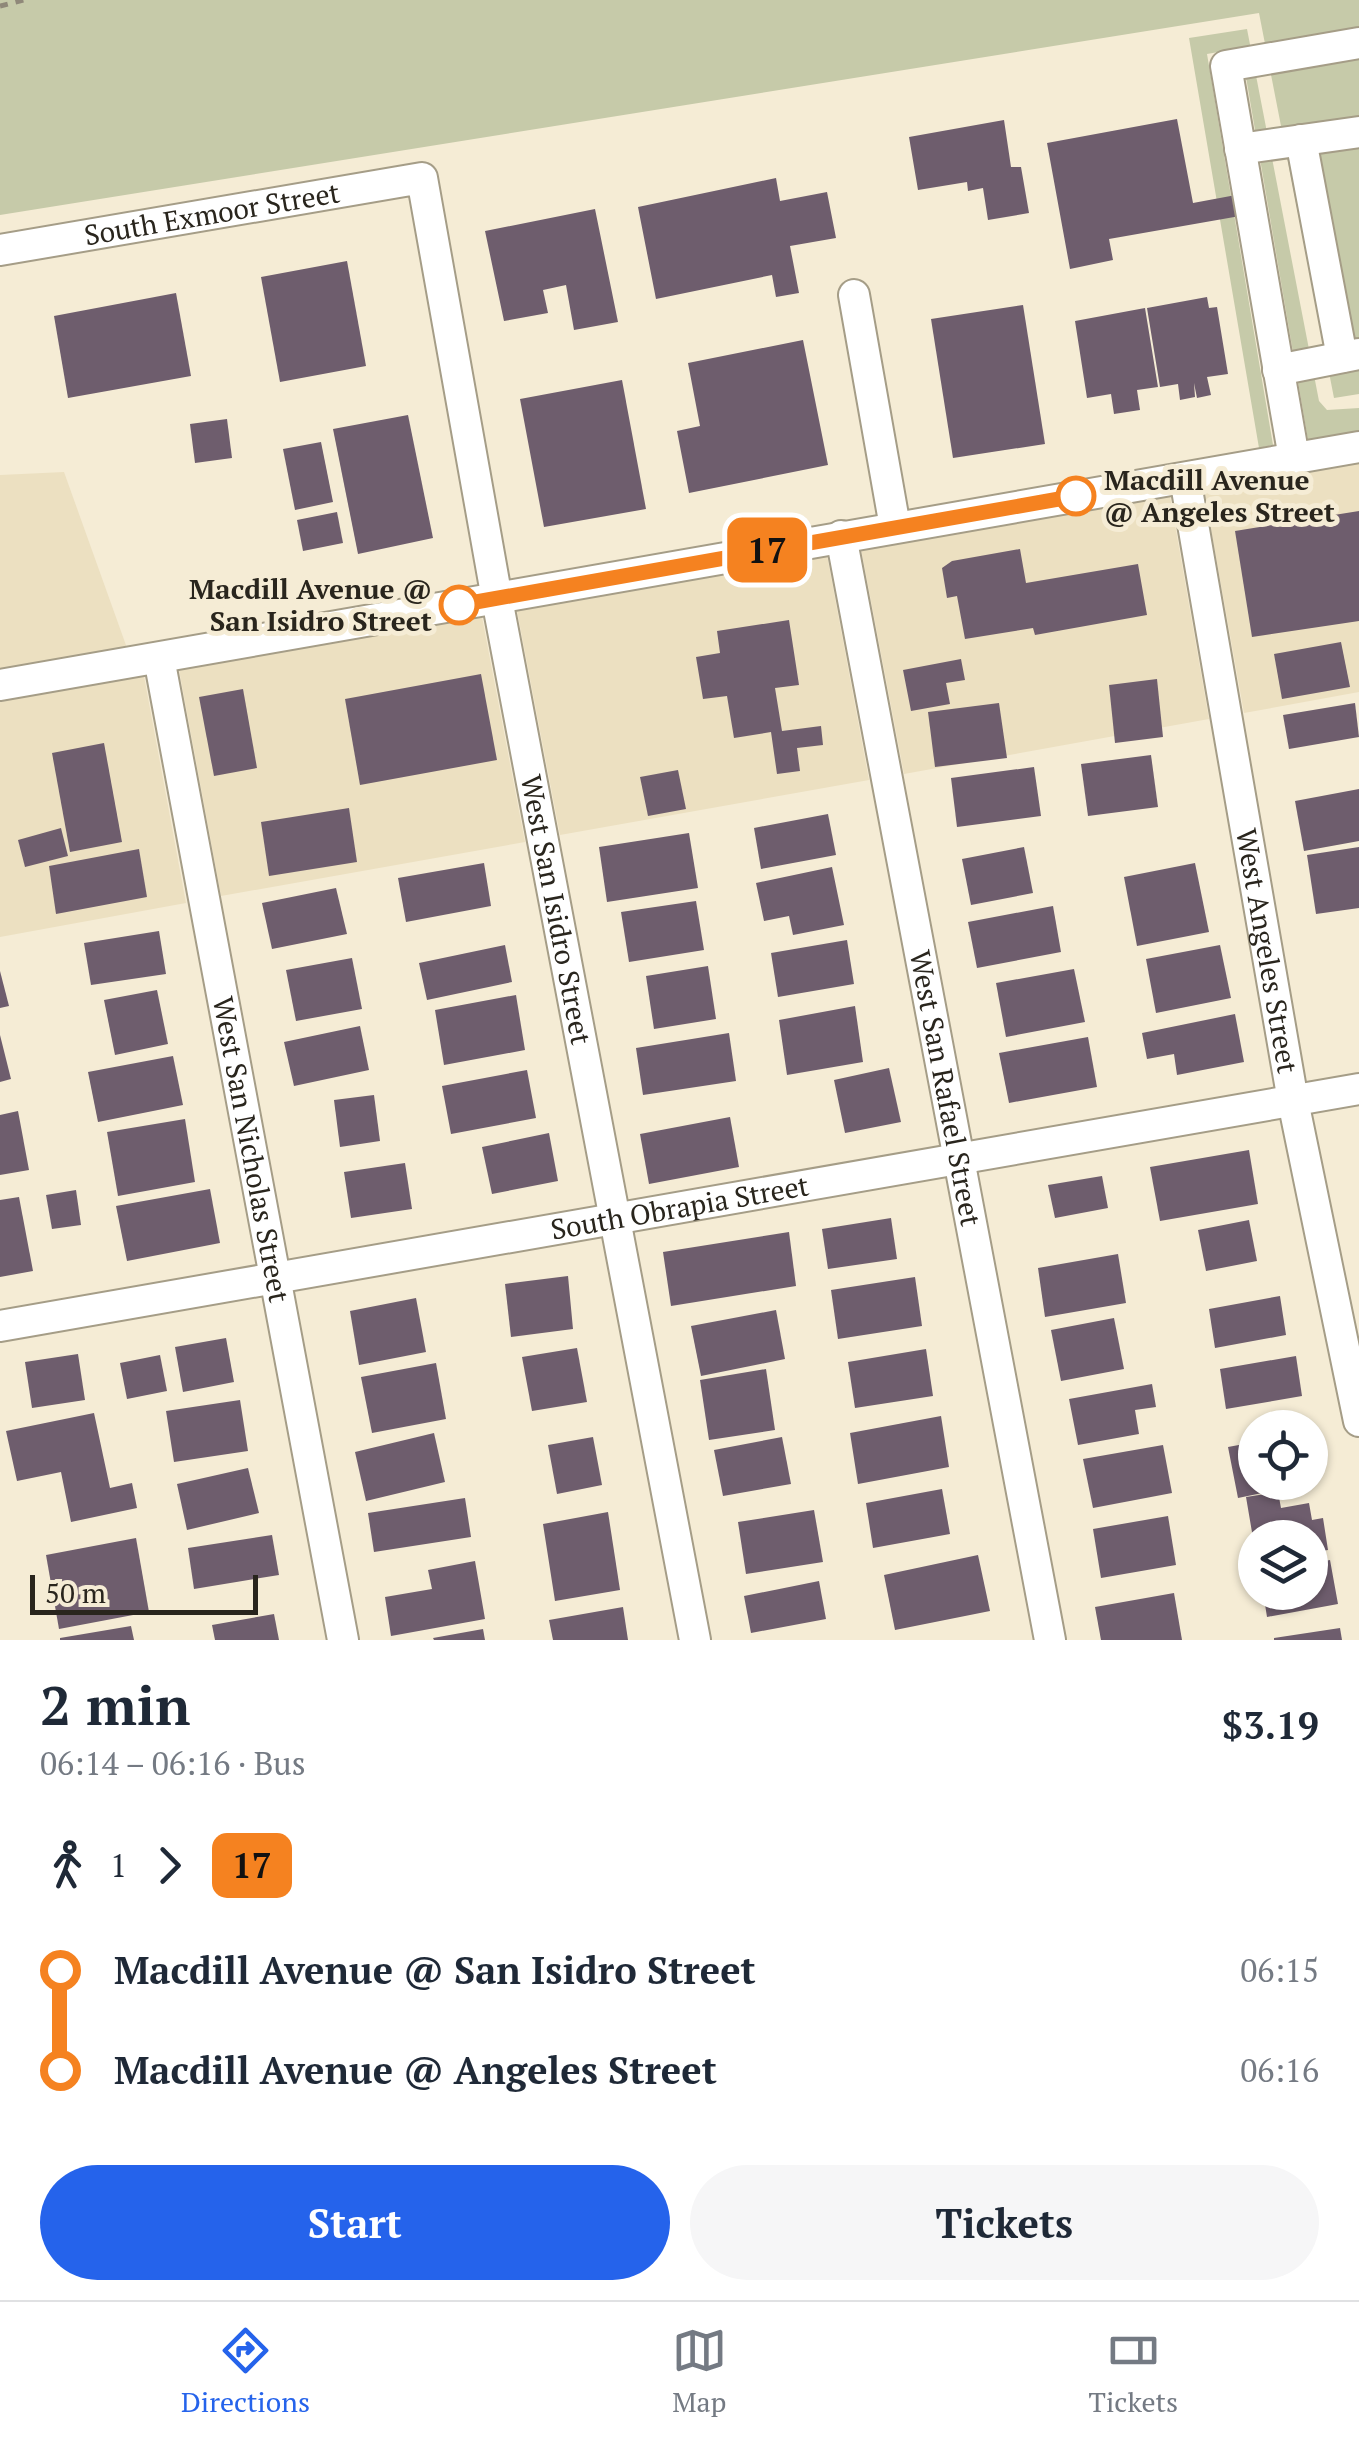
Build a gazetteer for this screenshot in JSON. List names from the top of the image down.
{
  "streets": {
    "street": [
      "South Exmoor Street",
      "West San Isidro Street",
      "West Angeles Street",
      "West San Rafael Street",
      "West San Nicholas Street",
      "South Obrapia Street"
    ]
  },
  "crossings": [
    ["South Exmoor Street", "West San Isidro Street"],
    ["West San Isidro Street", "South Obrapia Street"],
    ["West Angeles Street", "South Obrapia Street"],
    ["West San Rafael Street", "South Obrapia Street"],
    ["West San Nicholas Street", "South Obrapia Street"]
  ],
  "places": ["Macdill Avenue @ Angeles Street", "Macdill Avenue @ San Isidro Street"],
  "lines": ["bus line 17"],
  "scale_bar": "50 m",
  "page": {
    "on_map": "17",
    "scale": "50 m",
    "heading": ["2 min", "06:14 – 06:16 · Bus", "$3.19"],
    "legs": ["1", "17"],
    "list": [
      {
        "name": "Macdill Avenue @ San Isidro Street",
        "value": "06:15"
      },
      {
        "name": "Macdill Avenue @ Angeles Street",
        "value": "06:16"
      }
    ],
    "buttons": ["Start", "Tickets"],
    "tabs": ["Directions", "Map", "Tickets"]
  }
}
